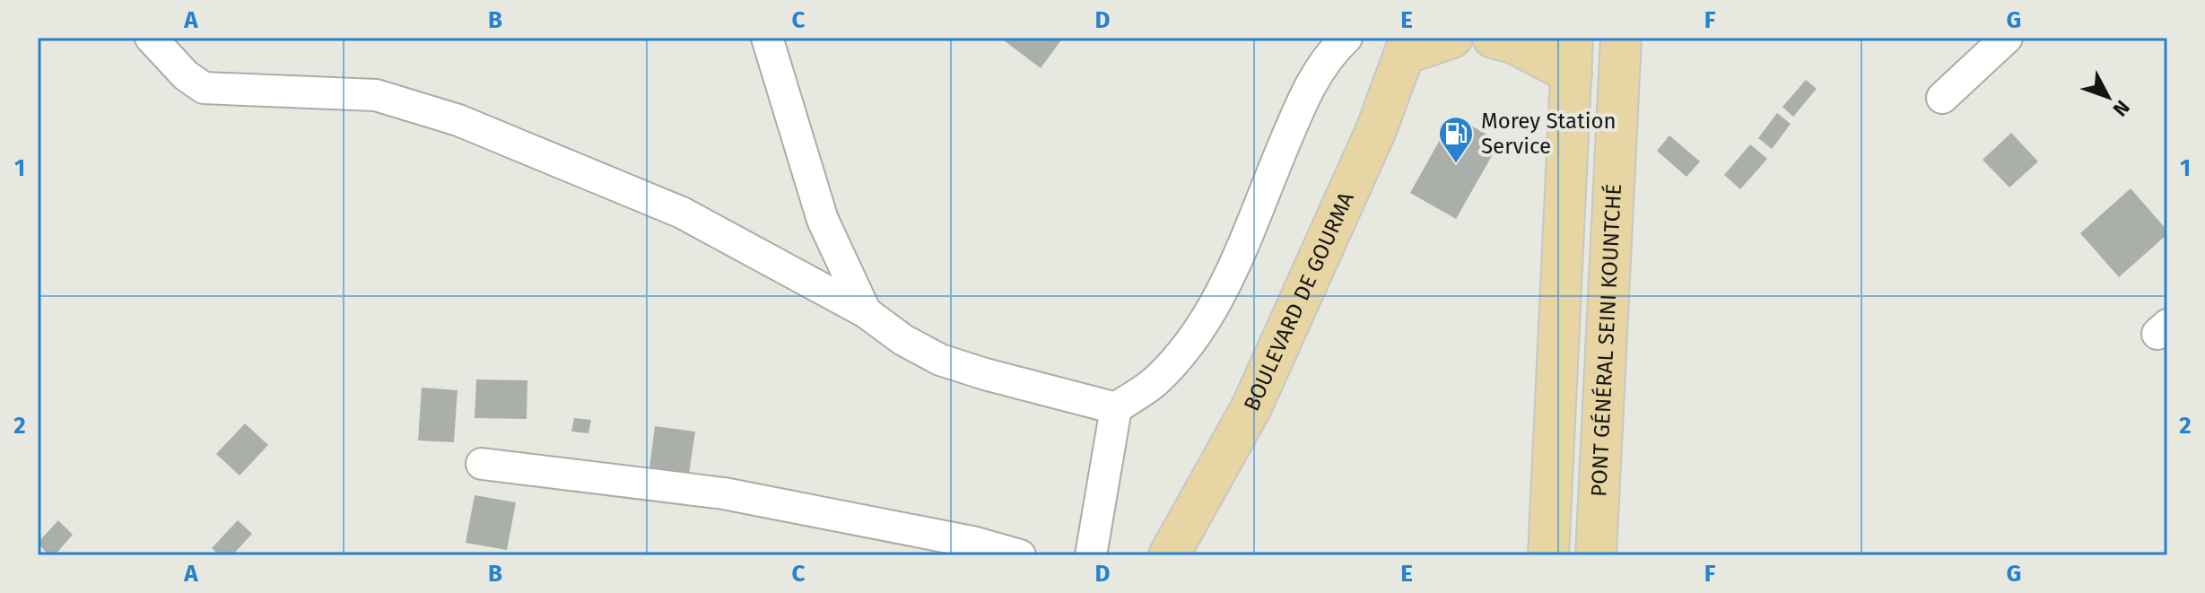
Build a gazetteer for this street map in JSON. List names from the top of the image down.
{
  "streets": {
    "main road": ["BOULEVARD DE GOURMA", "PONT GÉNÉRAL SEINI KOUNTCHÉ"]
  },
  "places": {
    "fuel station": ["Morey Station Service"]
  },
  "north": "bottom right",
  "grid": {
    "columns": [
      "A",
      "B",
      "C",
      "D",
      "E",
      "F",
      "G"
    ],
    "rows": ["1", "2"]
  }
}
